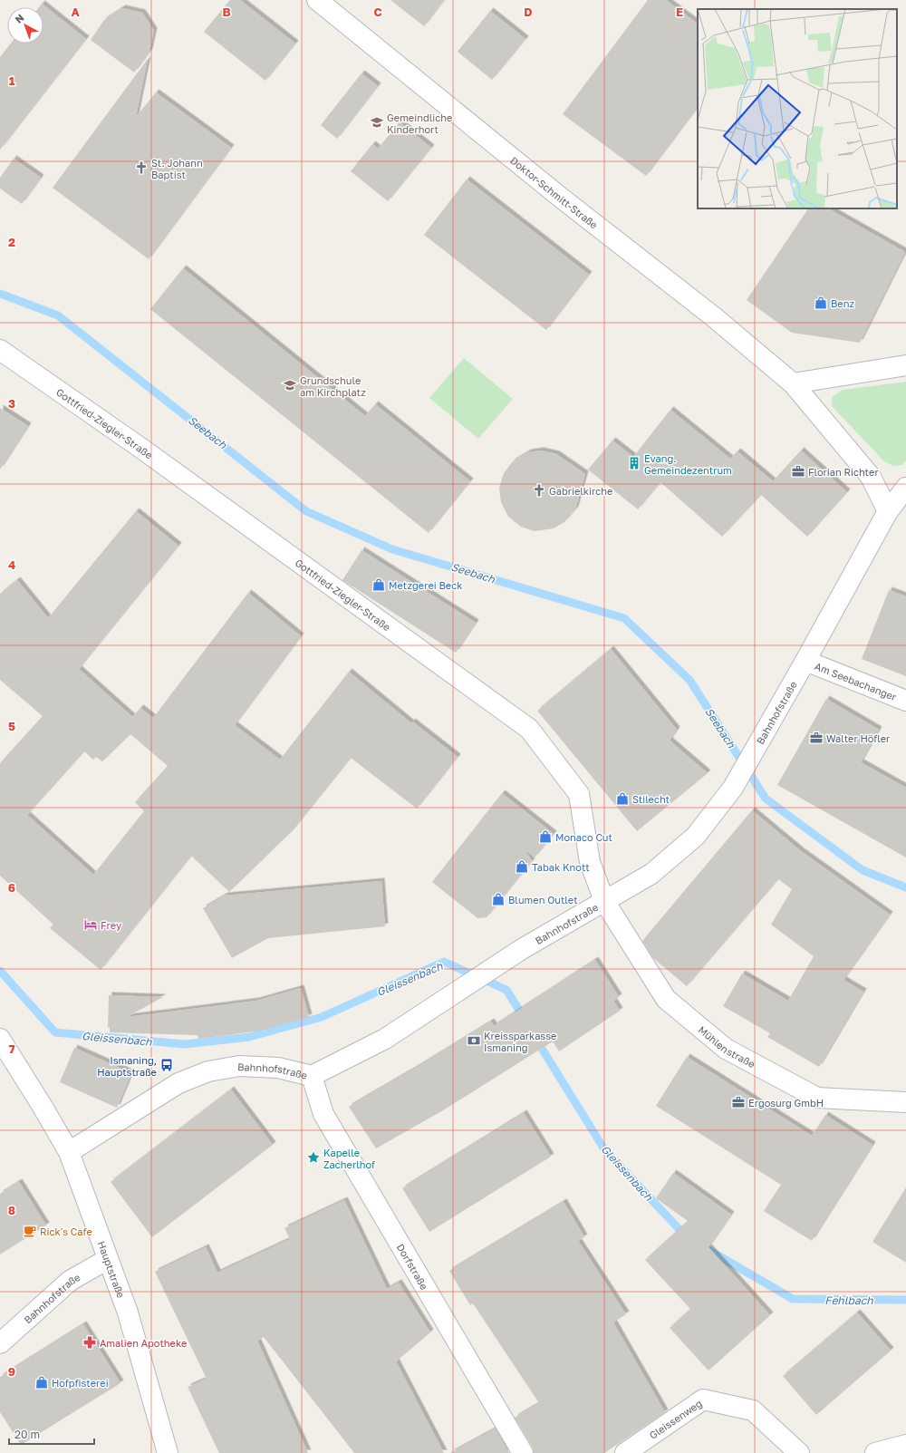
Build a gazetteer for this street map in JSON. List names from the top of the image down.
{
  "streets": {
    "street": [
      "Doktor-Schmitt-Straße",
      "Gottfried-Ziegler-Straße",
      "Am Seebachanger",
      "Bahnhofstraße",
      "Mühlenstraße",
      "Dorfstraße",
      "Hauptstraße",
      "Gleissenweg"
    ]
  },
  "crossings": [
    ["Doktor-Schmitt-Straße", "Bahnhofstraße"],
    ["Gottfried-Ziegler-Straße", "Bahnhofstraße"],
    ["Gottfried-Ziegler-Straße", "Mühlenstraße"],
    ["Am Seebachanger", "Bahnhofstraße"],
    ["Bahnhofstraße", "Mühlenstraße"],
    ["Bahnhofstraße", "Dorfstraße"],
    ["Bahnhofstraße", "Hauptstraße"]
  ],
  "water": ["Seebach", "Gleissenbach", "Fehlbach"],
  "places": {
    "school or university": ["Gemeindliche Kinderhort", "Grundschule am Kirchplatz"],
    "church": ["St. Johann Baptist", "Gabrielkirche"],
    "shop": [
      "Benz",
      "Metzgerei Beck",
      "Stilecht",
      "Monaco Cut",
      "Tabak Knott",
      "Blumen Outlet",
      "Hofpfisterei"
    ],
    "building": ["Evang. Gemeindezentrum"],
    "office": ["Florian Richter", "Walter Höfler", "Ergosurg GmbH"],
    "hotel": ["Frey"],
    "bank": ["Kreissparkasse Ismaning"],
    "bus stop": ["Ismaning, Hauptstraße"],
    "place": ["Kapelle Zacherlhof"],
    "cafe": ["Rick's Cafe"],
    "pharmacy": ["Amalien Apotheke"]
  },
  "scale_bar": "20 m",
  "north": "top left",
  "grid": {
    "columns": [
      "A",
      "B",
      "C",
      "D",
      "E"
    ],
    "rows": [
      "1",
      "2",
      "3",
      "4",
      "5",
      "6",
      "7",
      "8",
      "9"
    ]
  }
}
